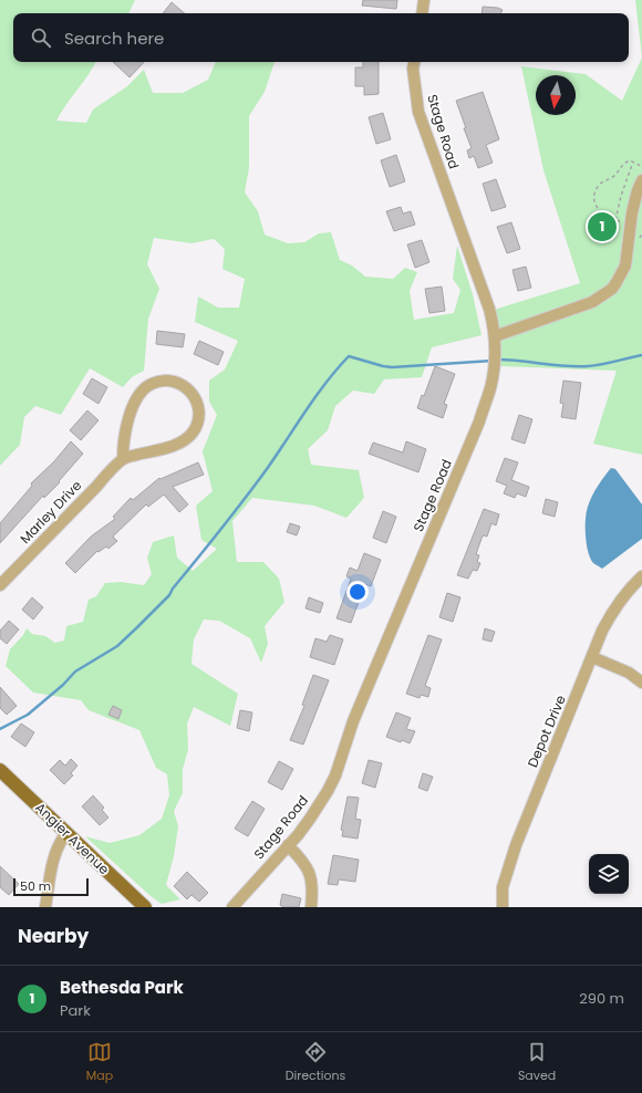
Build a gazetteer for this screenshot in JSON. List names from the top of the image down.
{
  "streets": {
    "main road": ["Angier Avenue"],
    "street": ["Stage Road", "Marley Drive", "Depot Drive"]
  },
  "scale_bar": "50 m",
  "north": "bottom",
  "page": {
    "search": "Search here",
    "pins": "1",
    "scale": "50 m",
    "heading": "Nearby",
    "list": [
      {
        "mark": "1",
        "name": "Bethesda Park",
        "note": "Park",
        "value": "290 m"
      }
    ],
    "nav": ["Map", "Directions", "Saved"]
  }
}
